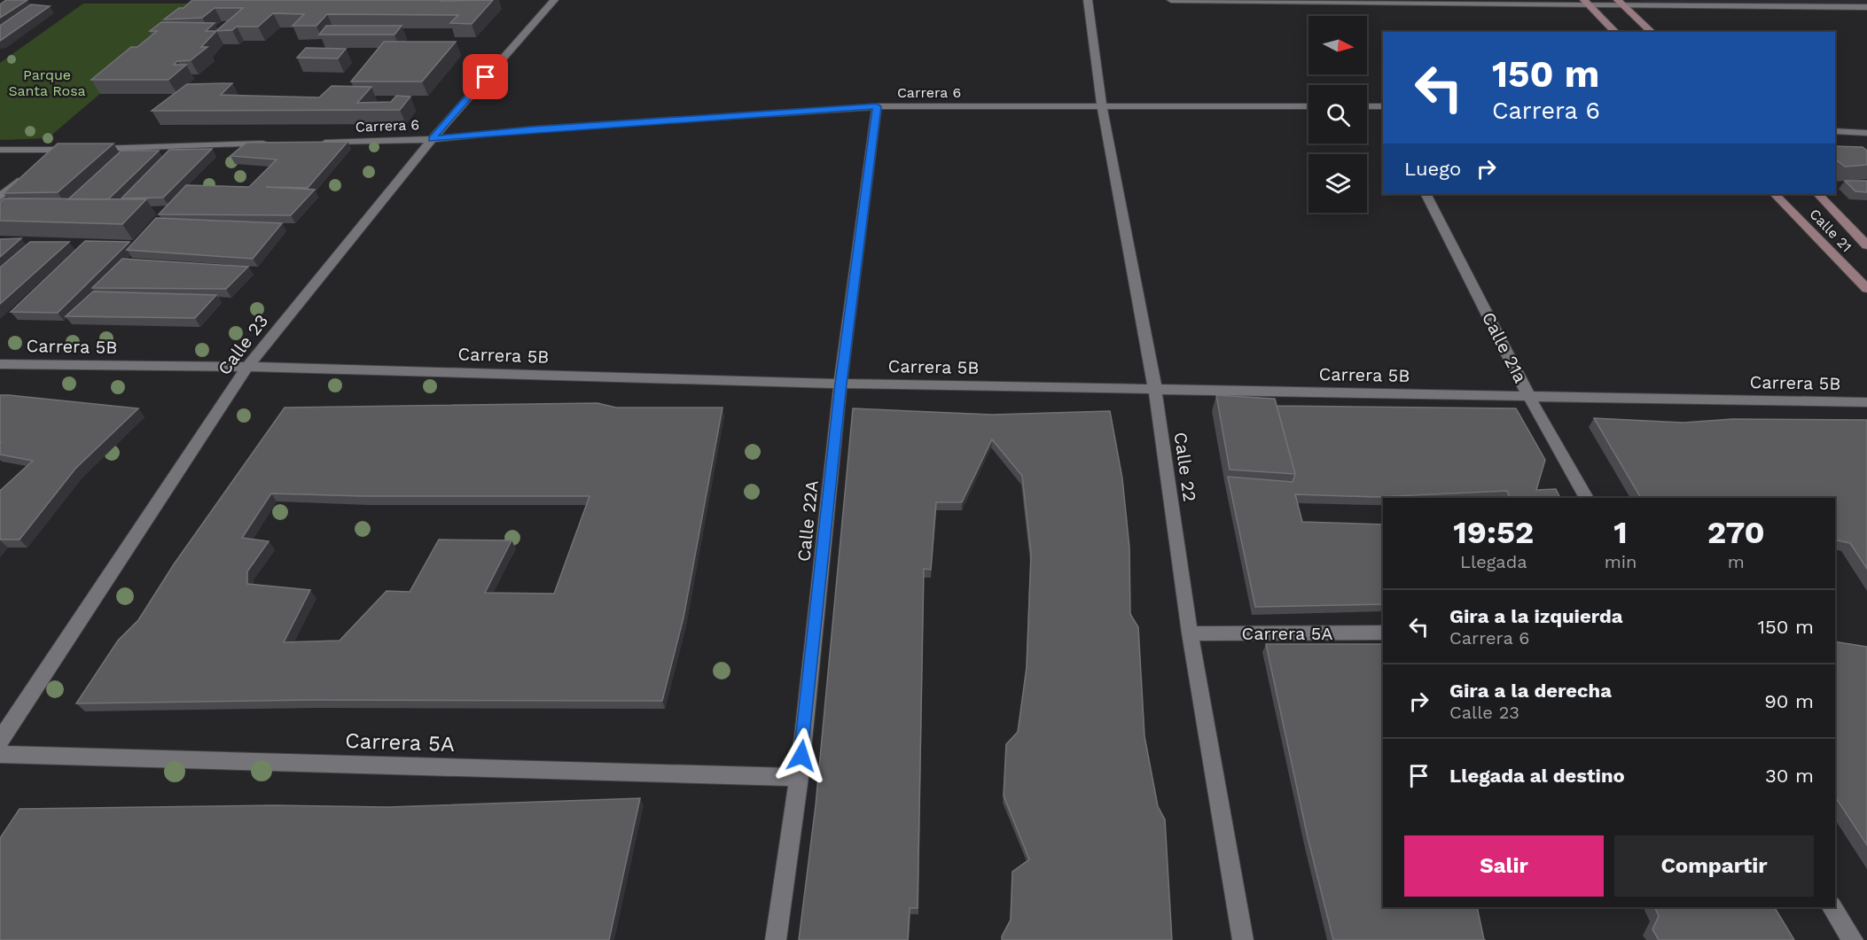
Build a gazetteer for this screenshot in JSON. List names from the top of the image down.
{
  "streets": {
    "main road": ["Calle 21"],
    "street": [
      "Carrera 6",
      "Calle 23",
      "Carrera 5B",
      "Calle 21a",
      "Calle 22",
      "Calle 22A",
      "Carrera 5A"
    ]
  },
  "crossings": [
    ["Carrera 6", "Calle 23"],
    ["Carrera 6", "Calle 22"],
    ["Carrera 6", "Calle 22A"],
    ["Calle 23", "Carrera 5B"],
    ["Carrera 5B", "Calle 21a"],
    ["Carrera 5B", "Calle 22"],
    ["Carrera 5B", "Calle 22A"],
    ["Calle 22", "Carrera 5A"],
    ["Calle 22A", "Carrera 5A"]
  ],
  "parks": ["Parque Santa Rosa"],
  "north": "right",
  "page": {
    "turn": ["150 m", "Carrera 6"],
    "then": "Luego",
    "eta": [
      "19:52",
      "Llegada",
      "1",
      "min",
      "270",
      "m"
    ],
    "list": [
      {
        "name": "Gira a la izquierda",
        "note": "Carrera 6",
        "value": "150 m"
      },
      {
        "name": "Gira a la derecha",
        "note": "Calle 23",
        "value": "90 m"
      },
      {
        "name": "Llegada al destino",
        "value": "30 m"
      }
    ],
    "buttons": ["Salir", "Compartir"]
  }
}
